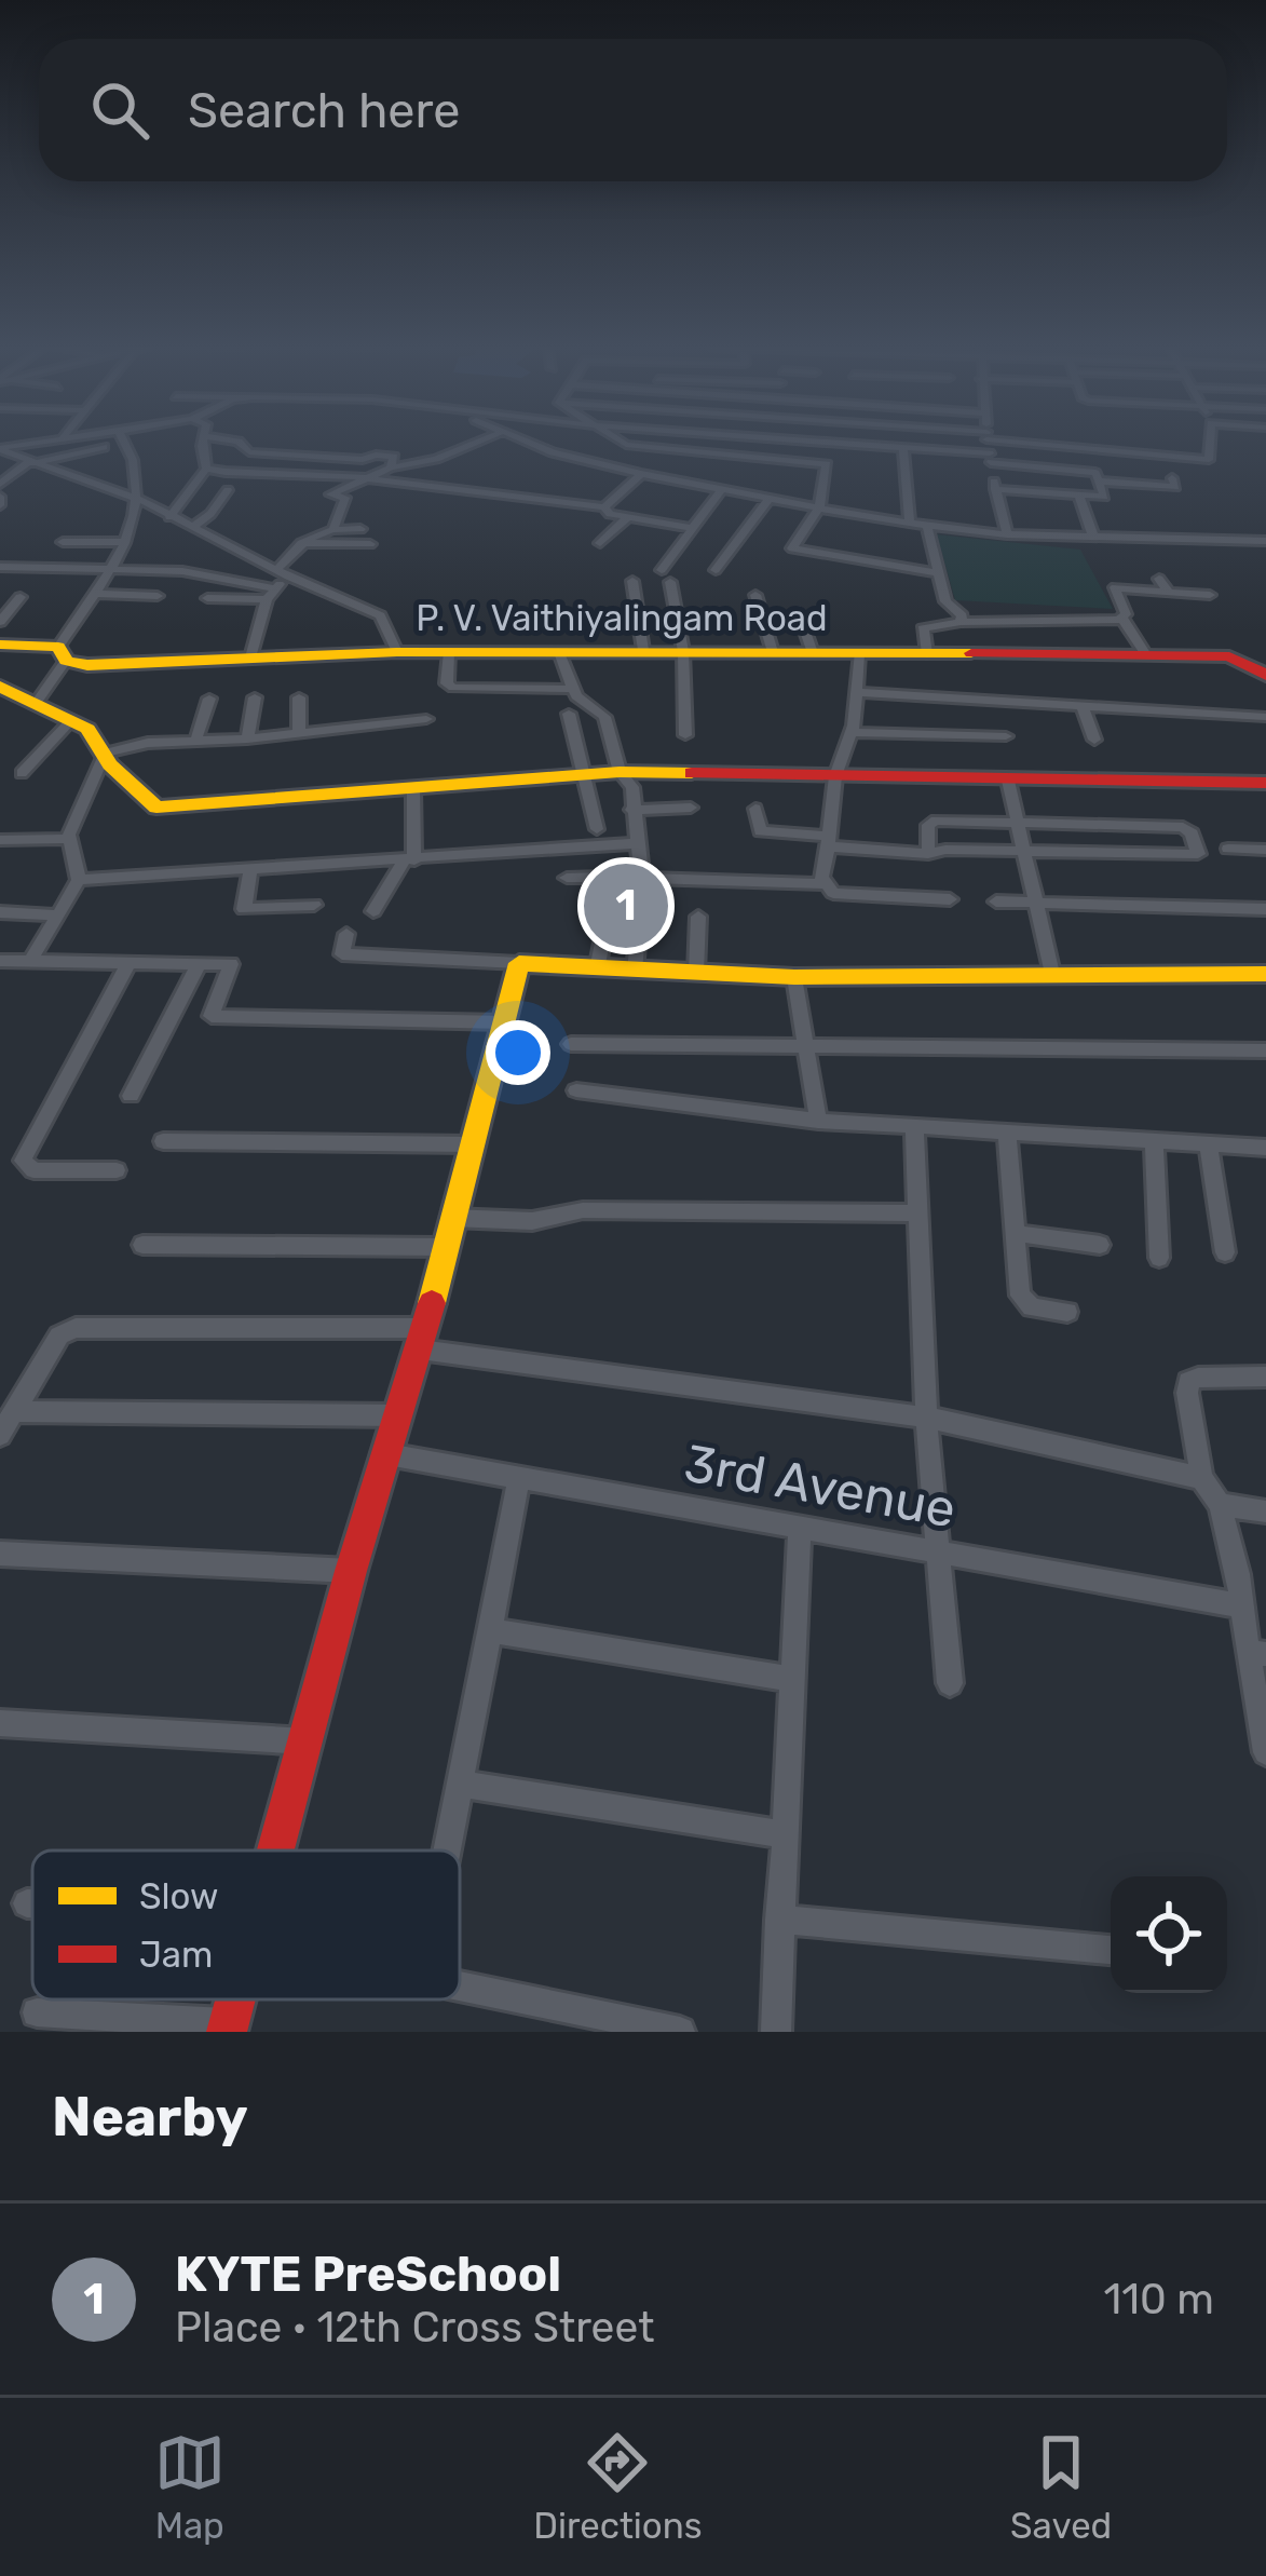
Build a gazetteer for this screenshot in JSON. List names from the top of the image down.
{
  "streets": {
    "street": ["P. V. Vaithiyalingam Road", "3rd Avenue"]
  },
  "legend": ["Slow", "Jam"],
  "page": {
    "search": "Search here",
    "pins": "1",
    "heading": "Nearby",
    "list": [
      {
        "mark": "1",
        "name": "KYTE PreSchool",
        "note": "Place · 12th Cross Street",
        "value": "110 m"
      }
    ],
    "nav": ["Map", "Directions", "Saved"]
  }
}
